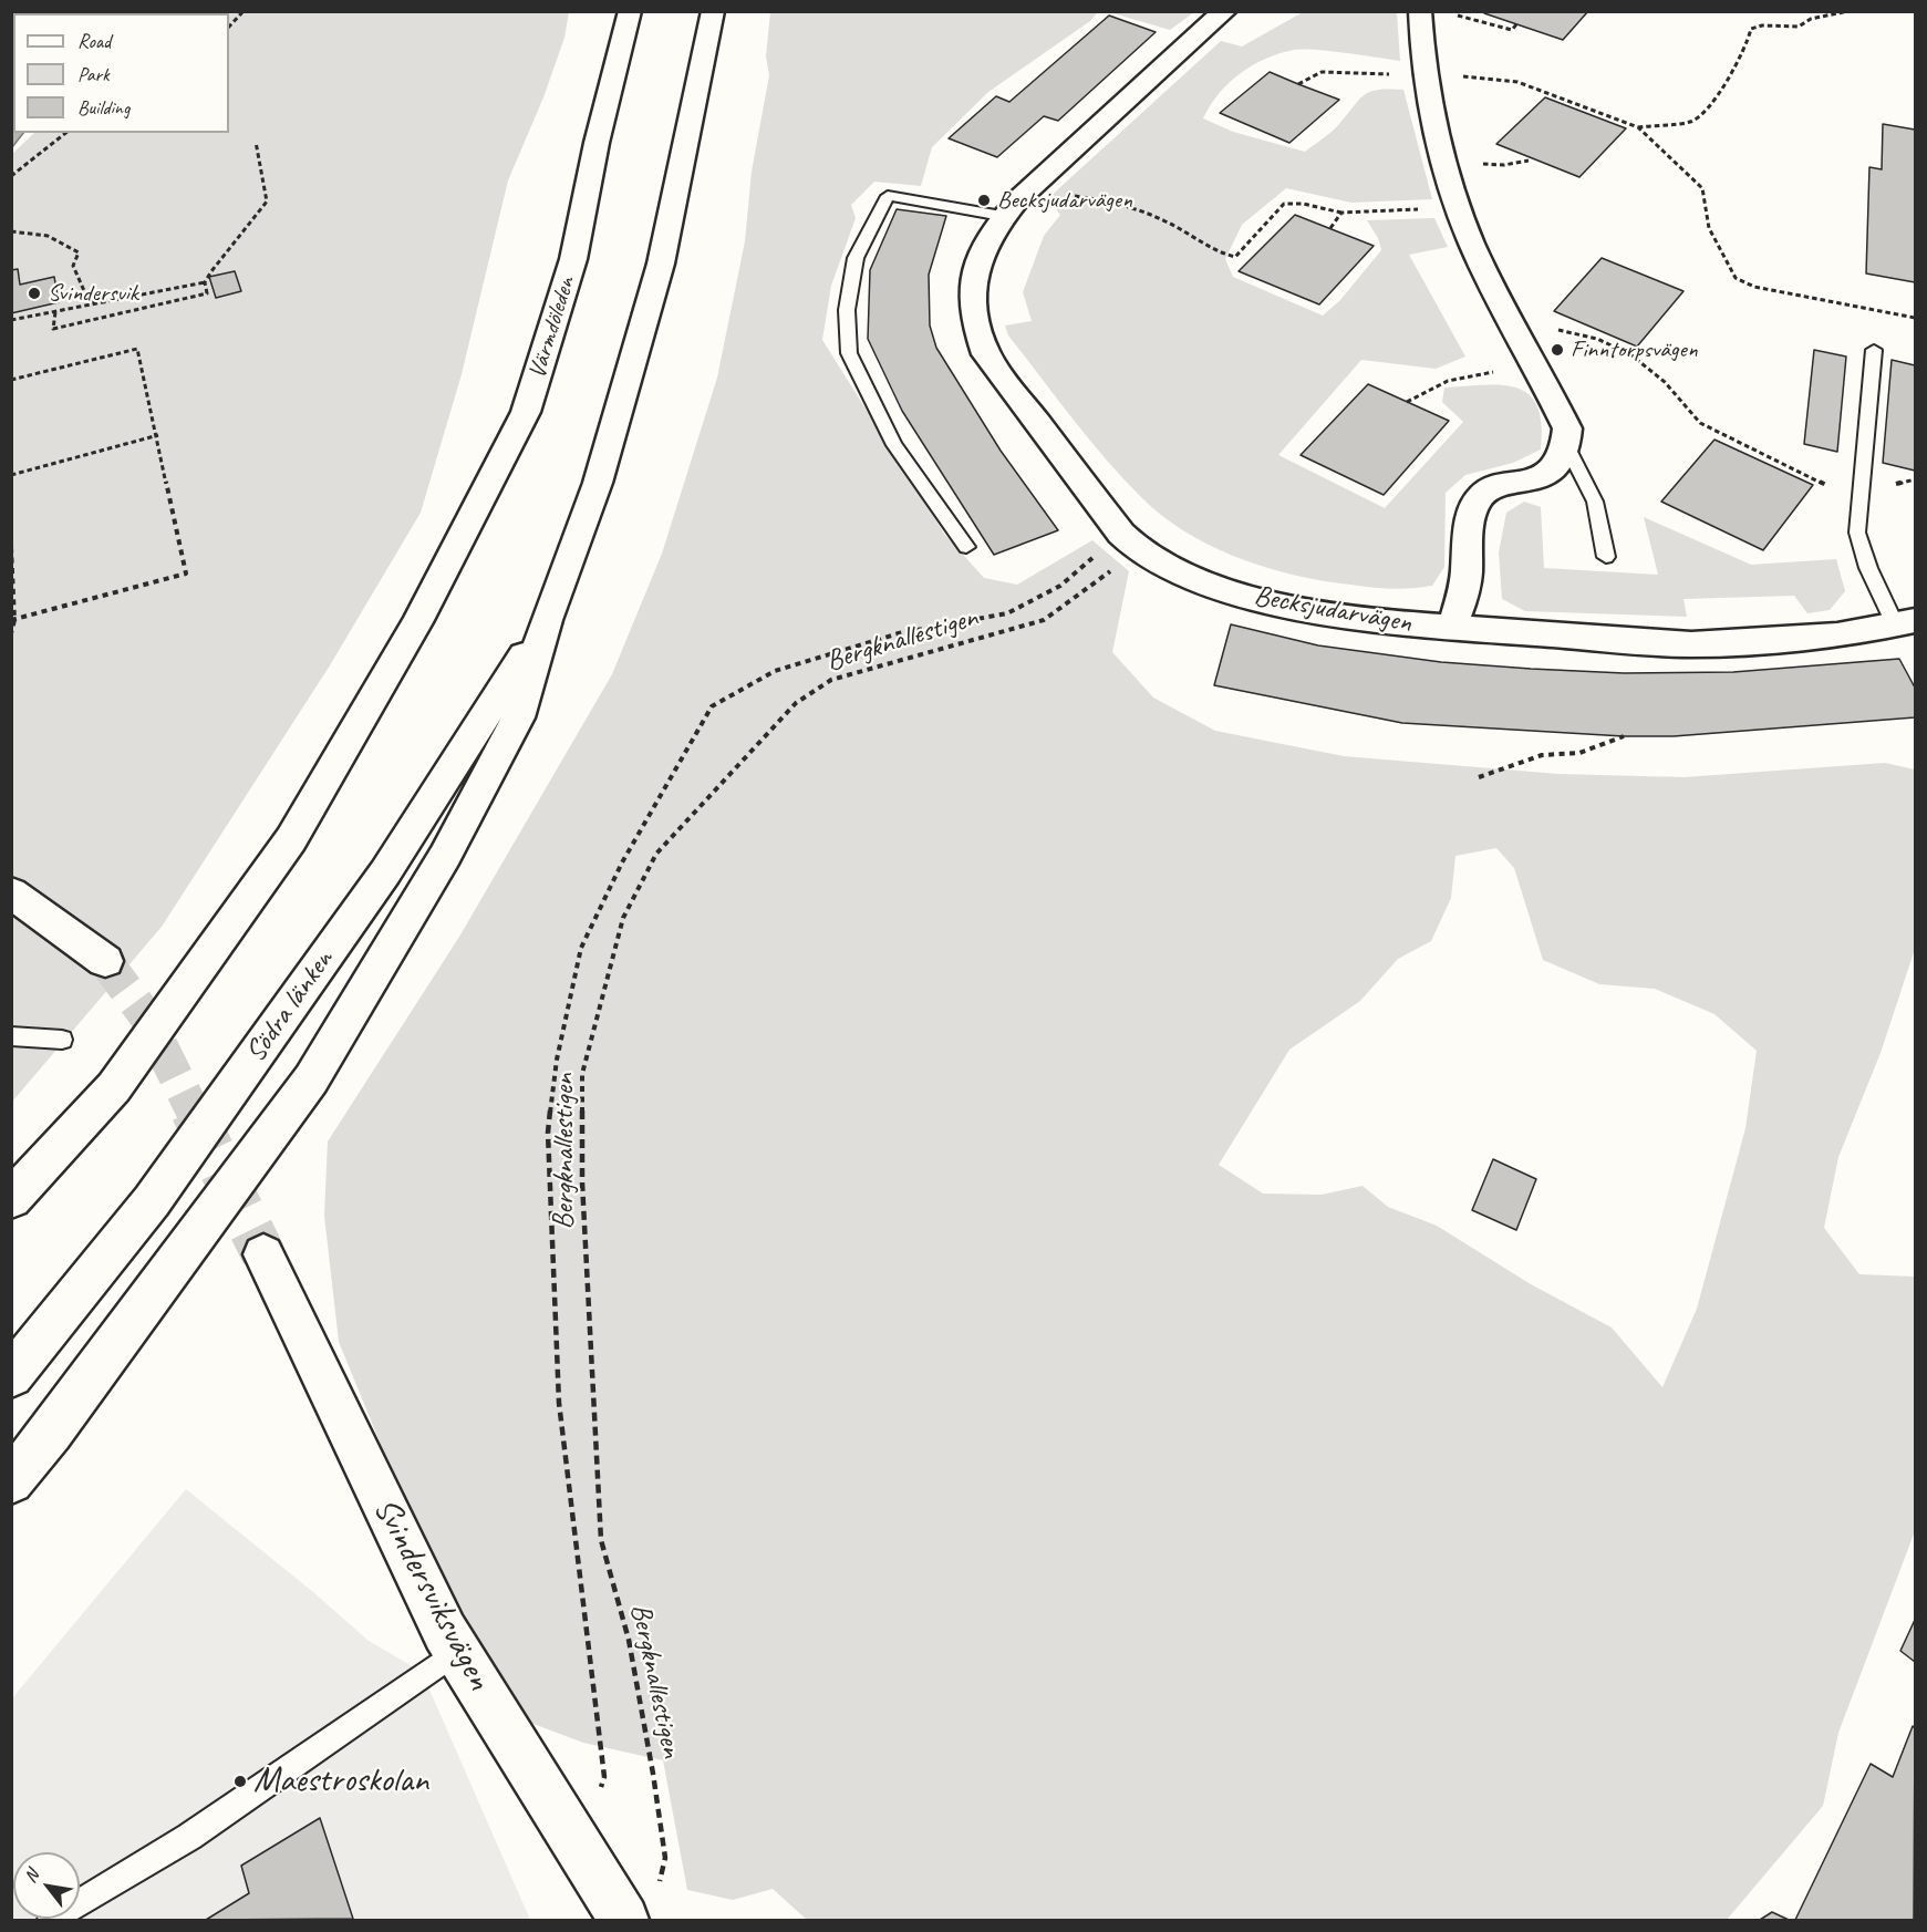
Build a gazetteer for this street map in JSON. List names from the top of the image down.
{
  "streets": {
    "main road": [
      "Värmdöleden",
      "Becksjudarvägen",
      "Södra länken",
      "Svindersviksvägen"
    ],
    "path": ["Bergknallestigen"]
  },
  "crossings": [
    ["Becksjudarvägen", "Bergknallestigen"],
    ["Bergknallestigen", "Svindersviksvägen"]
  ],
  "places": [
    "Becksjudarvägen",
    "Svindersvik",
    "Finntorpsvägen",
    "Maestroskolan"
  ],
  "legend": ["Road", "Park", "Building"],
  "north": "top left"
}
